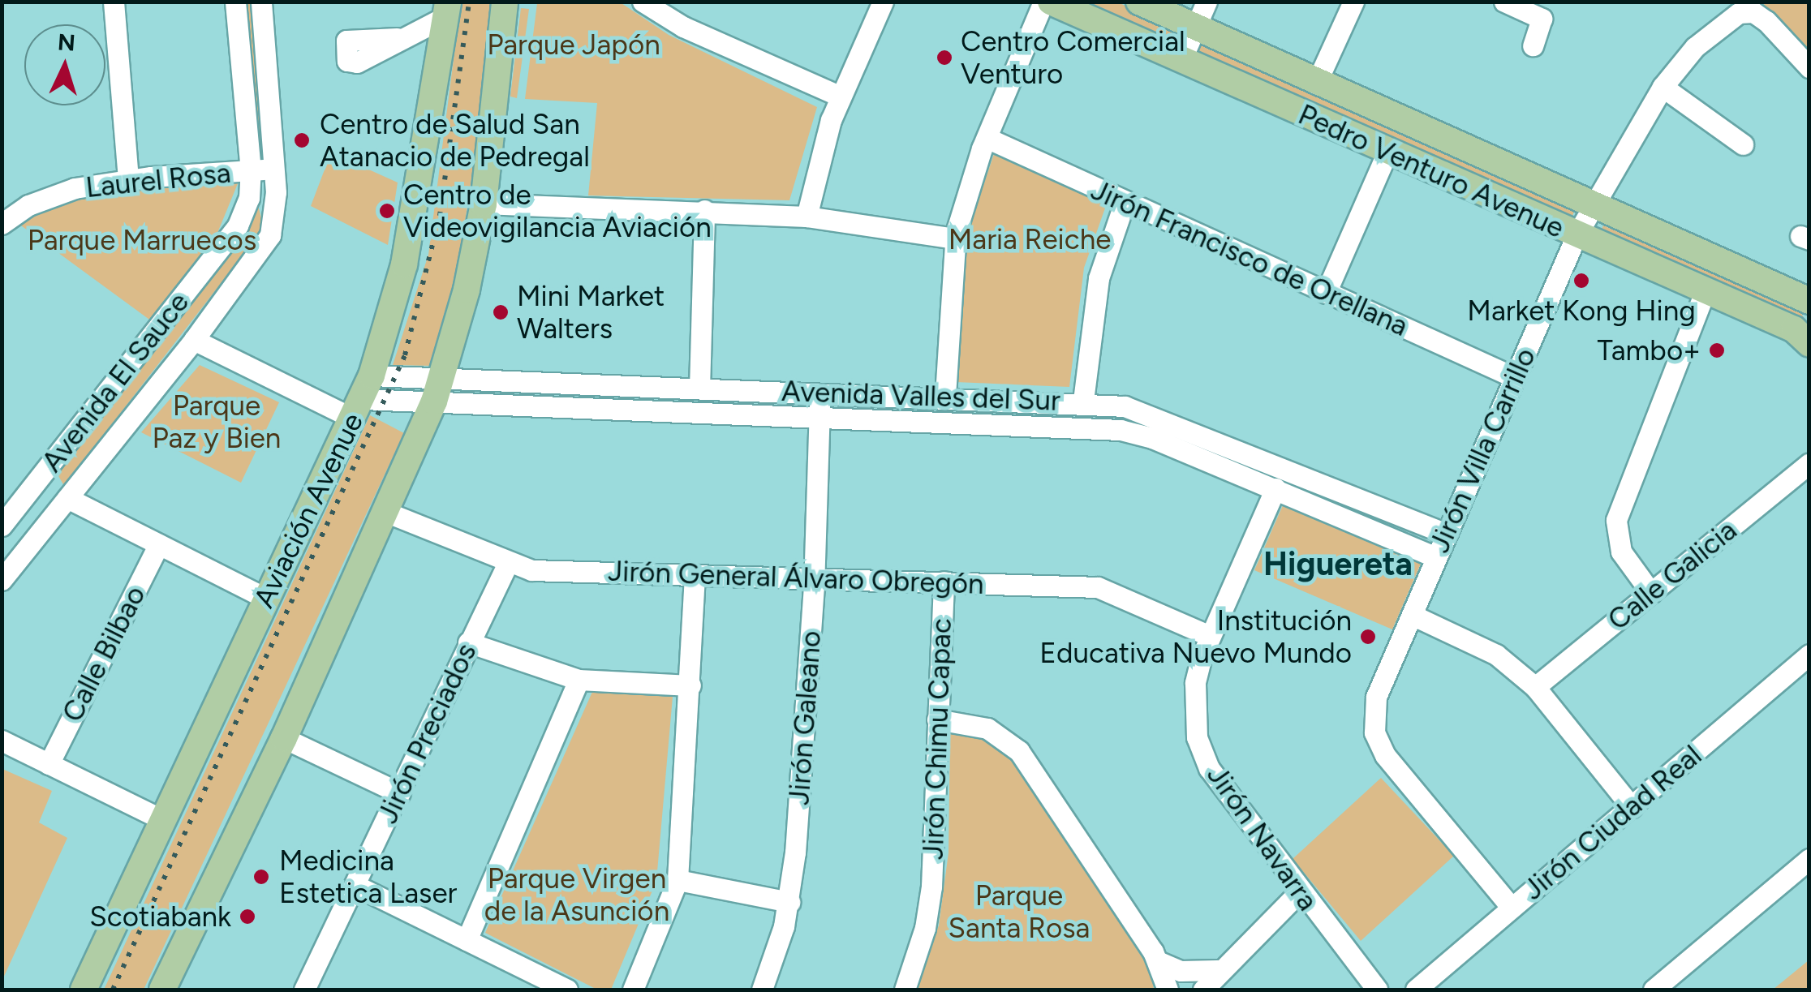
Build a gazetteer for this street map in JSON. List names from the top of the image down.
{
  "streets": {
    "main road": ["Pedro Venturo Avenue", "Aviación Avenue"],
    "street": [
      "Laurel Rosa",
      "Jirón Francisco de Orellana",
      "Avenida El Sauce",
      "Avenida Valles del Sur",
      "Jirón Villa Carrillo",
      "Calle Galicia",
      "Jirón General Álvaro Obregón",
      "Calle Bilbao",
      "Jirón Galeano",
      "Jirón Preciados",
      "Jirón Chimu Capac",
      "Jirón Ciudad Real",
      "Jirón Navarra"
    ]
  },
  "crossings": [
    ["Pedro Venturo Avenue", "Jirón Villa Carrillo"],
    ["Laurel Rosa", "Avenida El Sauce"],
    ["Jirón Francisco de Orellana", "Jirón Villa Carrillo"],
    ["Avenida Valles del Sur", "Jirón Villa Carrillo"],
    ["Avenida Valles del Sur", "Aviación Avenue"],
    ["Avenida Valles del Sur", "Jirón Galeano"],
    ["Avenida Valles del Sur", "Jirón Navarra"],
    ["Jirón Villa Carrillo", "Jirón Ciudad Real"],
    ["Jirón General Álvaro Obregón", "Jirón Galeano"],
    ["Jirón General Álvaro Obregón", "Jirón Preciados"],
    ["Jirón General Álvaro Obregón", "Jirón Chimu Capac"],
    ["Jirón General Álvaro Obregón", "Jirón Navarra"]
  ],
  "districts": ["Higuereta"],
  "parks": [
    "Parque Japón",
    "Maria Reiche",
    "Parque Marruecos",
    "Parque Paz y Bien",
    "Parque Virgen de la Asunción",
    "Parque Santa Rosa"
  ],
  "places": [
    "Centro Comercial Venturo",
    "Centro de Salud San Atanacio de Pedregal",
    "Centro de Videovigilancia Aviación",
    "Market Kong Hing",
    "Mini Market Walters",
    "Tambo+",
    "Institución Educativa Nuevo Mundo",
    "Medicina Estetica Laser",
    "Scotiabank"
  ],
  "north": "top"
}
